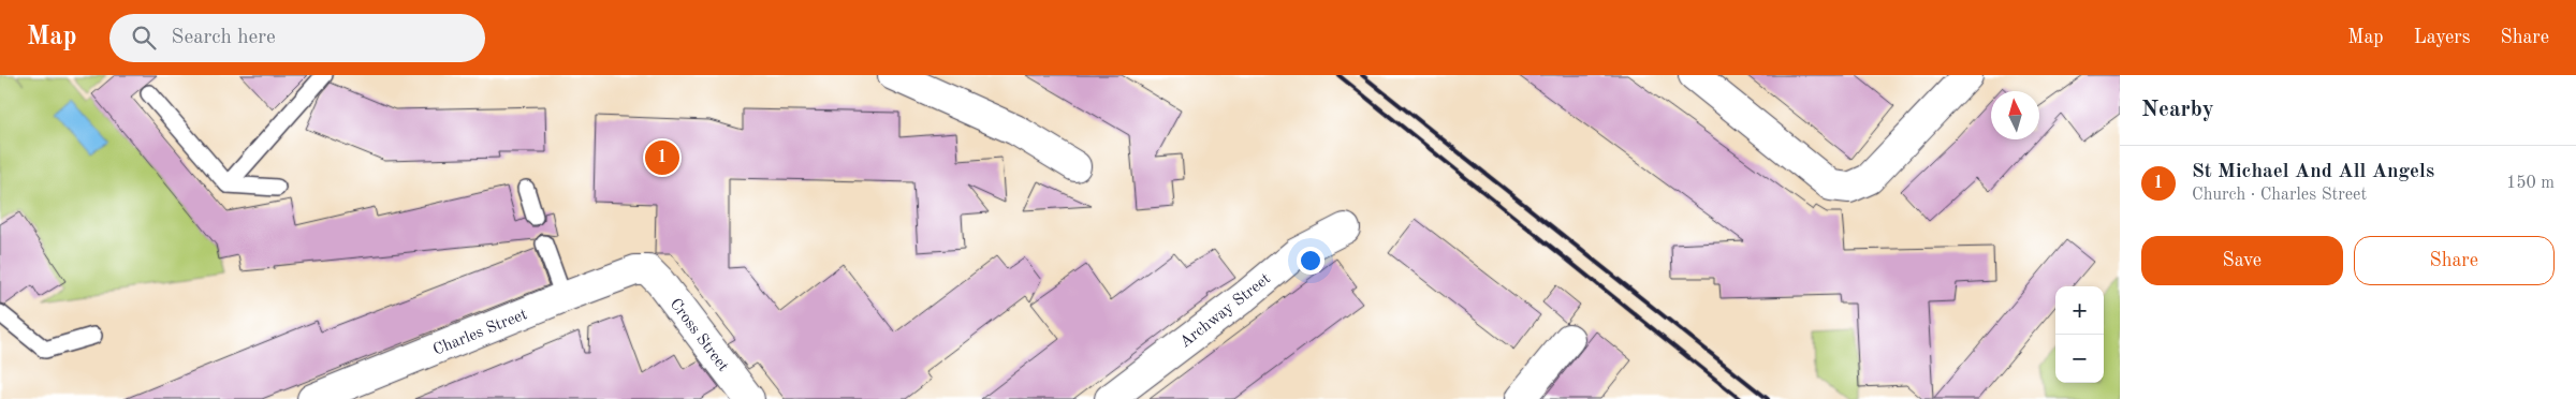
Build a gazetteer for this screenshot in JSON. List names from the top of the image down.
{
  "streets": {
    "street": ["Archway Street", "Charles Street", "Cross Street"]
  },
  "crossings": [
    ["Charles Street", "Cross Street"]
  ],
  "north": "top",
  "page": {
    "header": "Map",
    "search": "Search here",
    "nav": ["Map", "Layers", "Share"],
    "heading": "Nearby",
    "pins": "1",
    "list": [
      {
        "mark": "1",
        "name": "St Michael And All Angels",
        "note": "Church · Charles Street",
        "value": "150 m"
      }
    ],
    "buttons": ["Save", "Share"],
    "map_buttons": ["+", "−"]
  }
}
